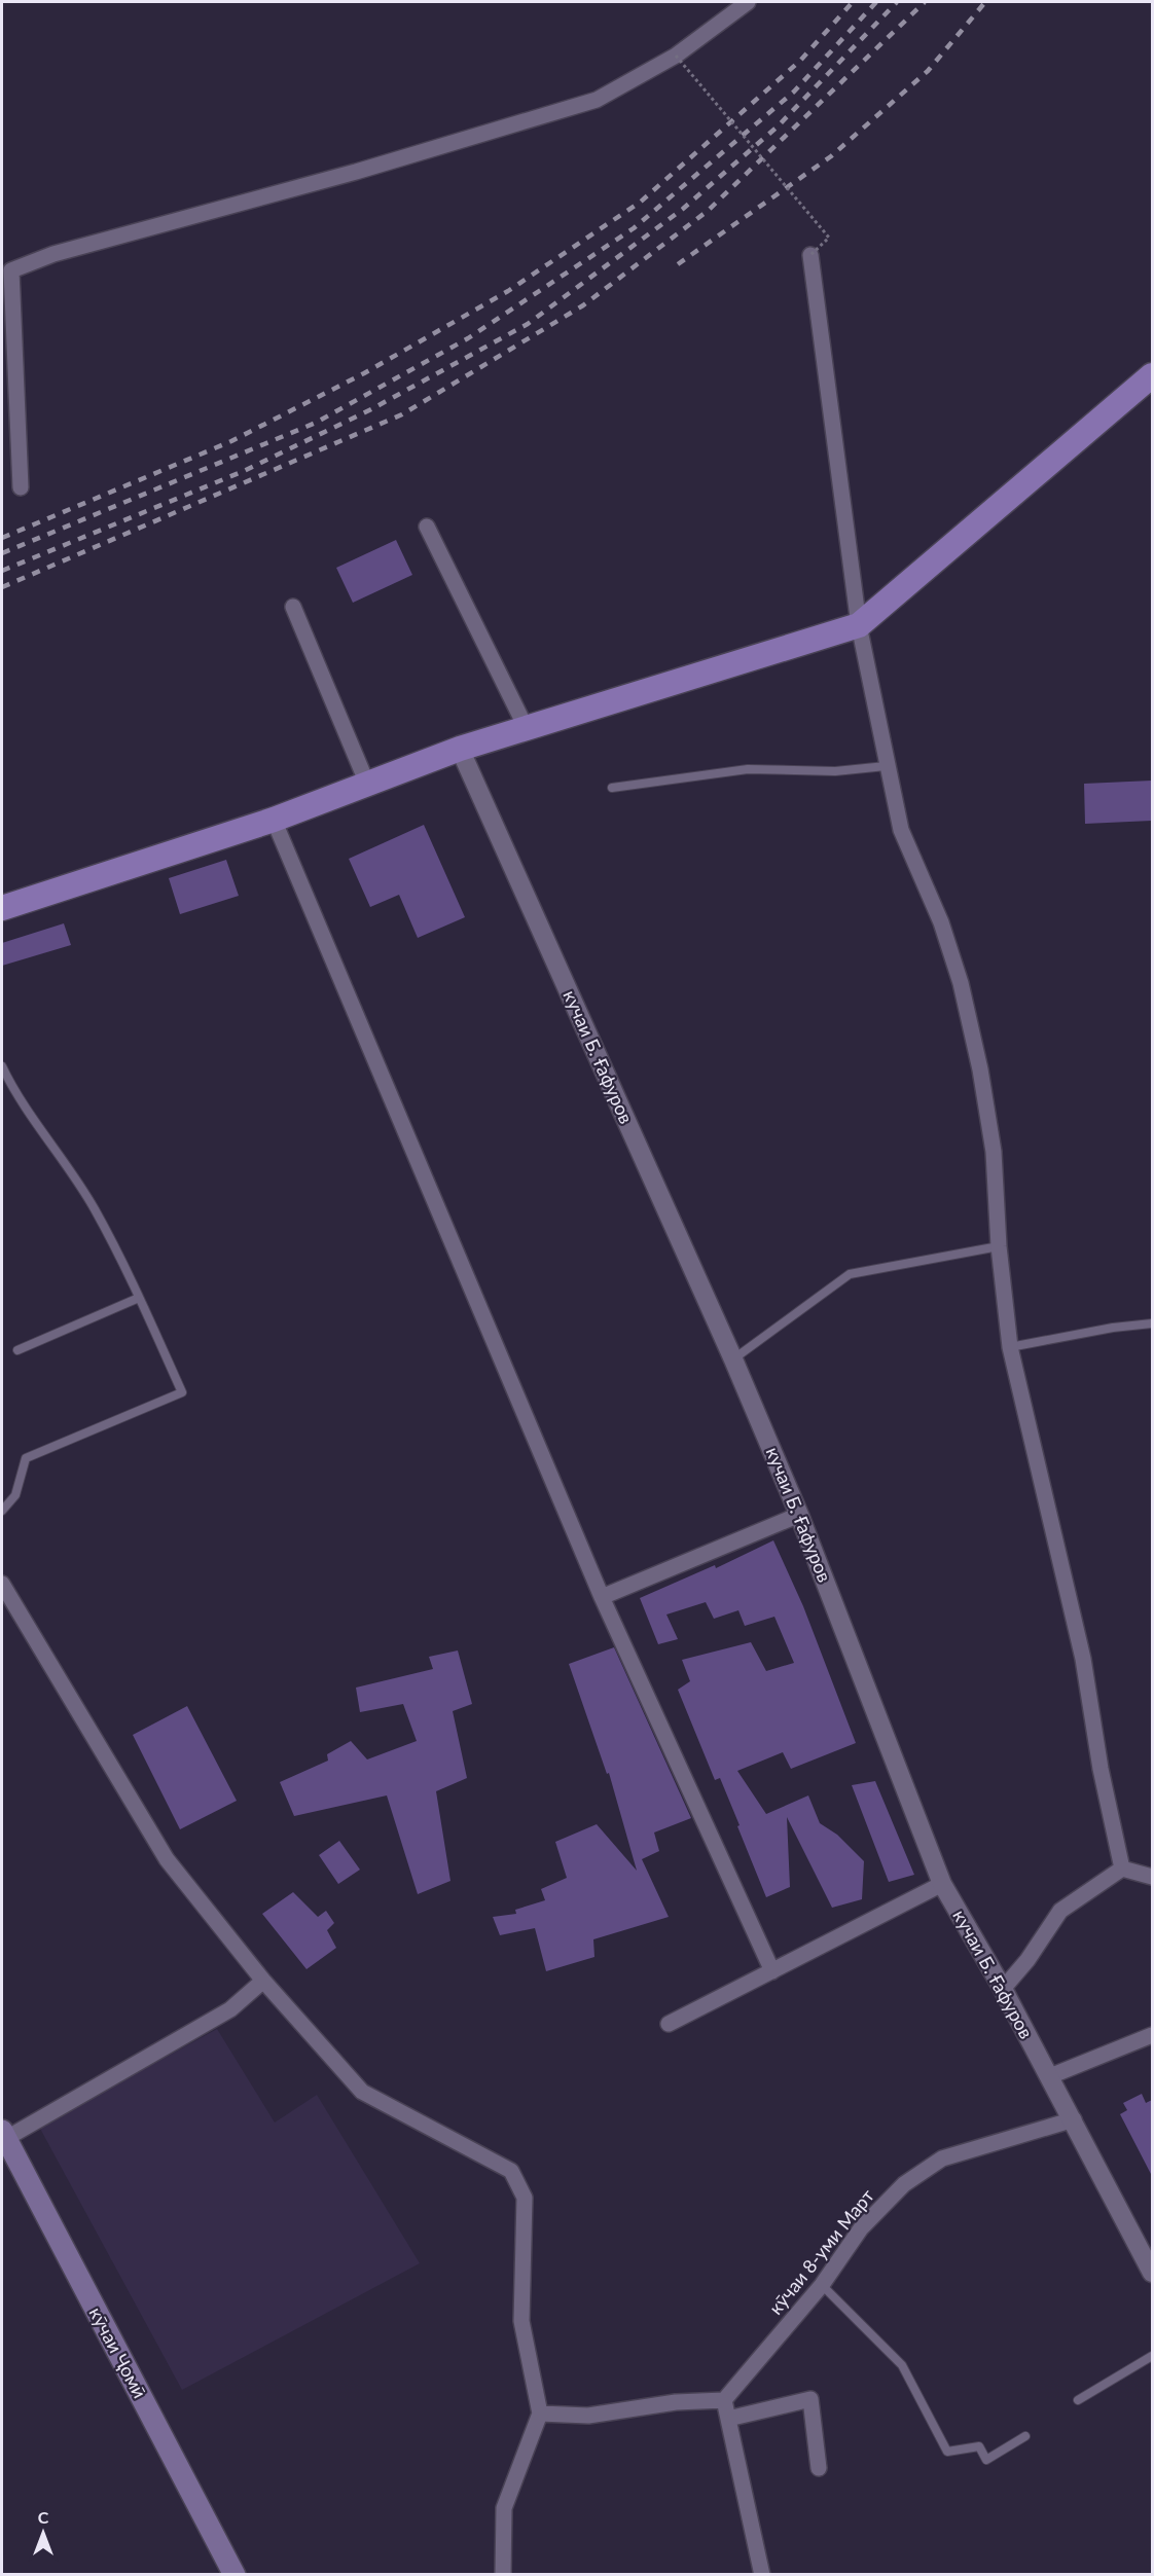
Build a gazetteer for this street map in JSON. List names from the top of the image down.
{
  "streets": {
    "main road": ["кӯчаи Ҷомӣ"],
    "street": ["кучаи Б. Ғафуров", "кӯчаи 8-уми Март"]
  },
  "crossings": [
    ["кучаи Б. Ғафуров", "кӯчаи 8-уми Март"]
  ],
  "north": "top"
}
